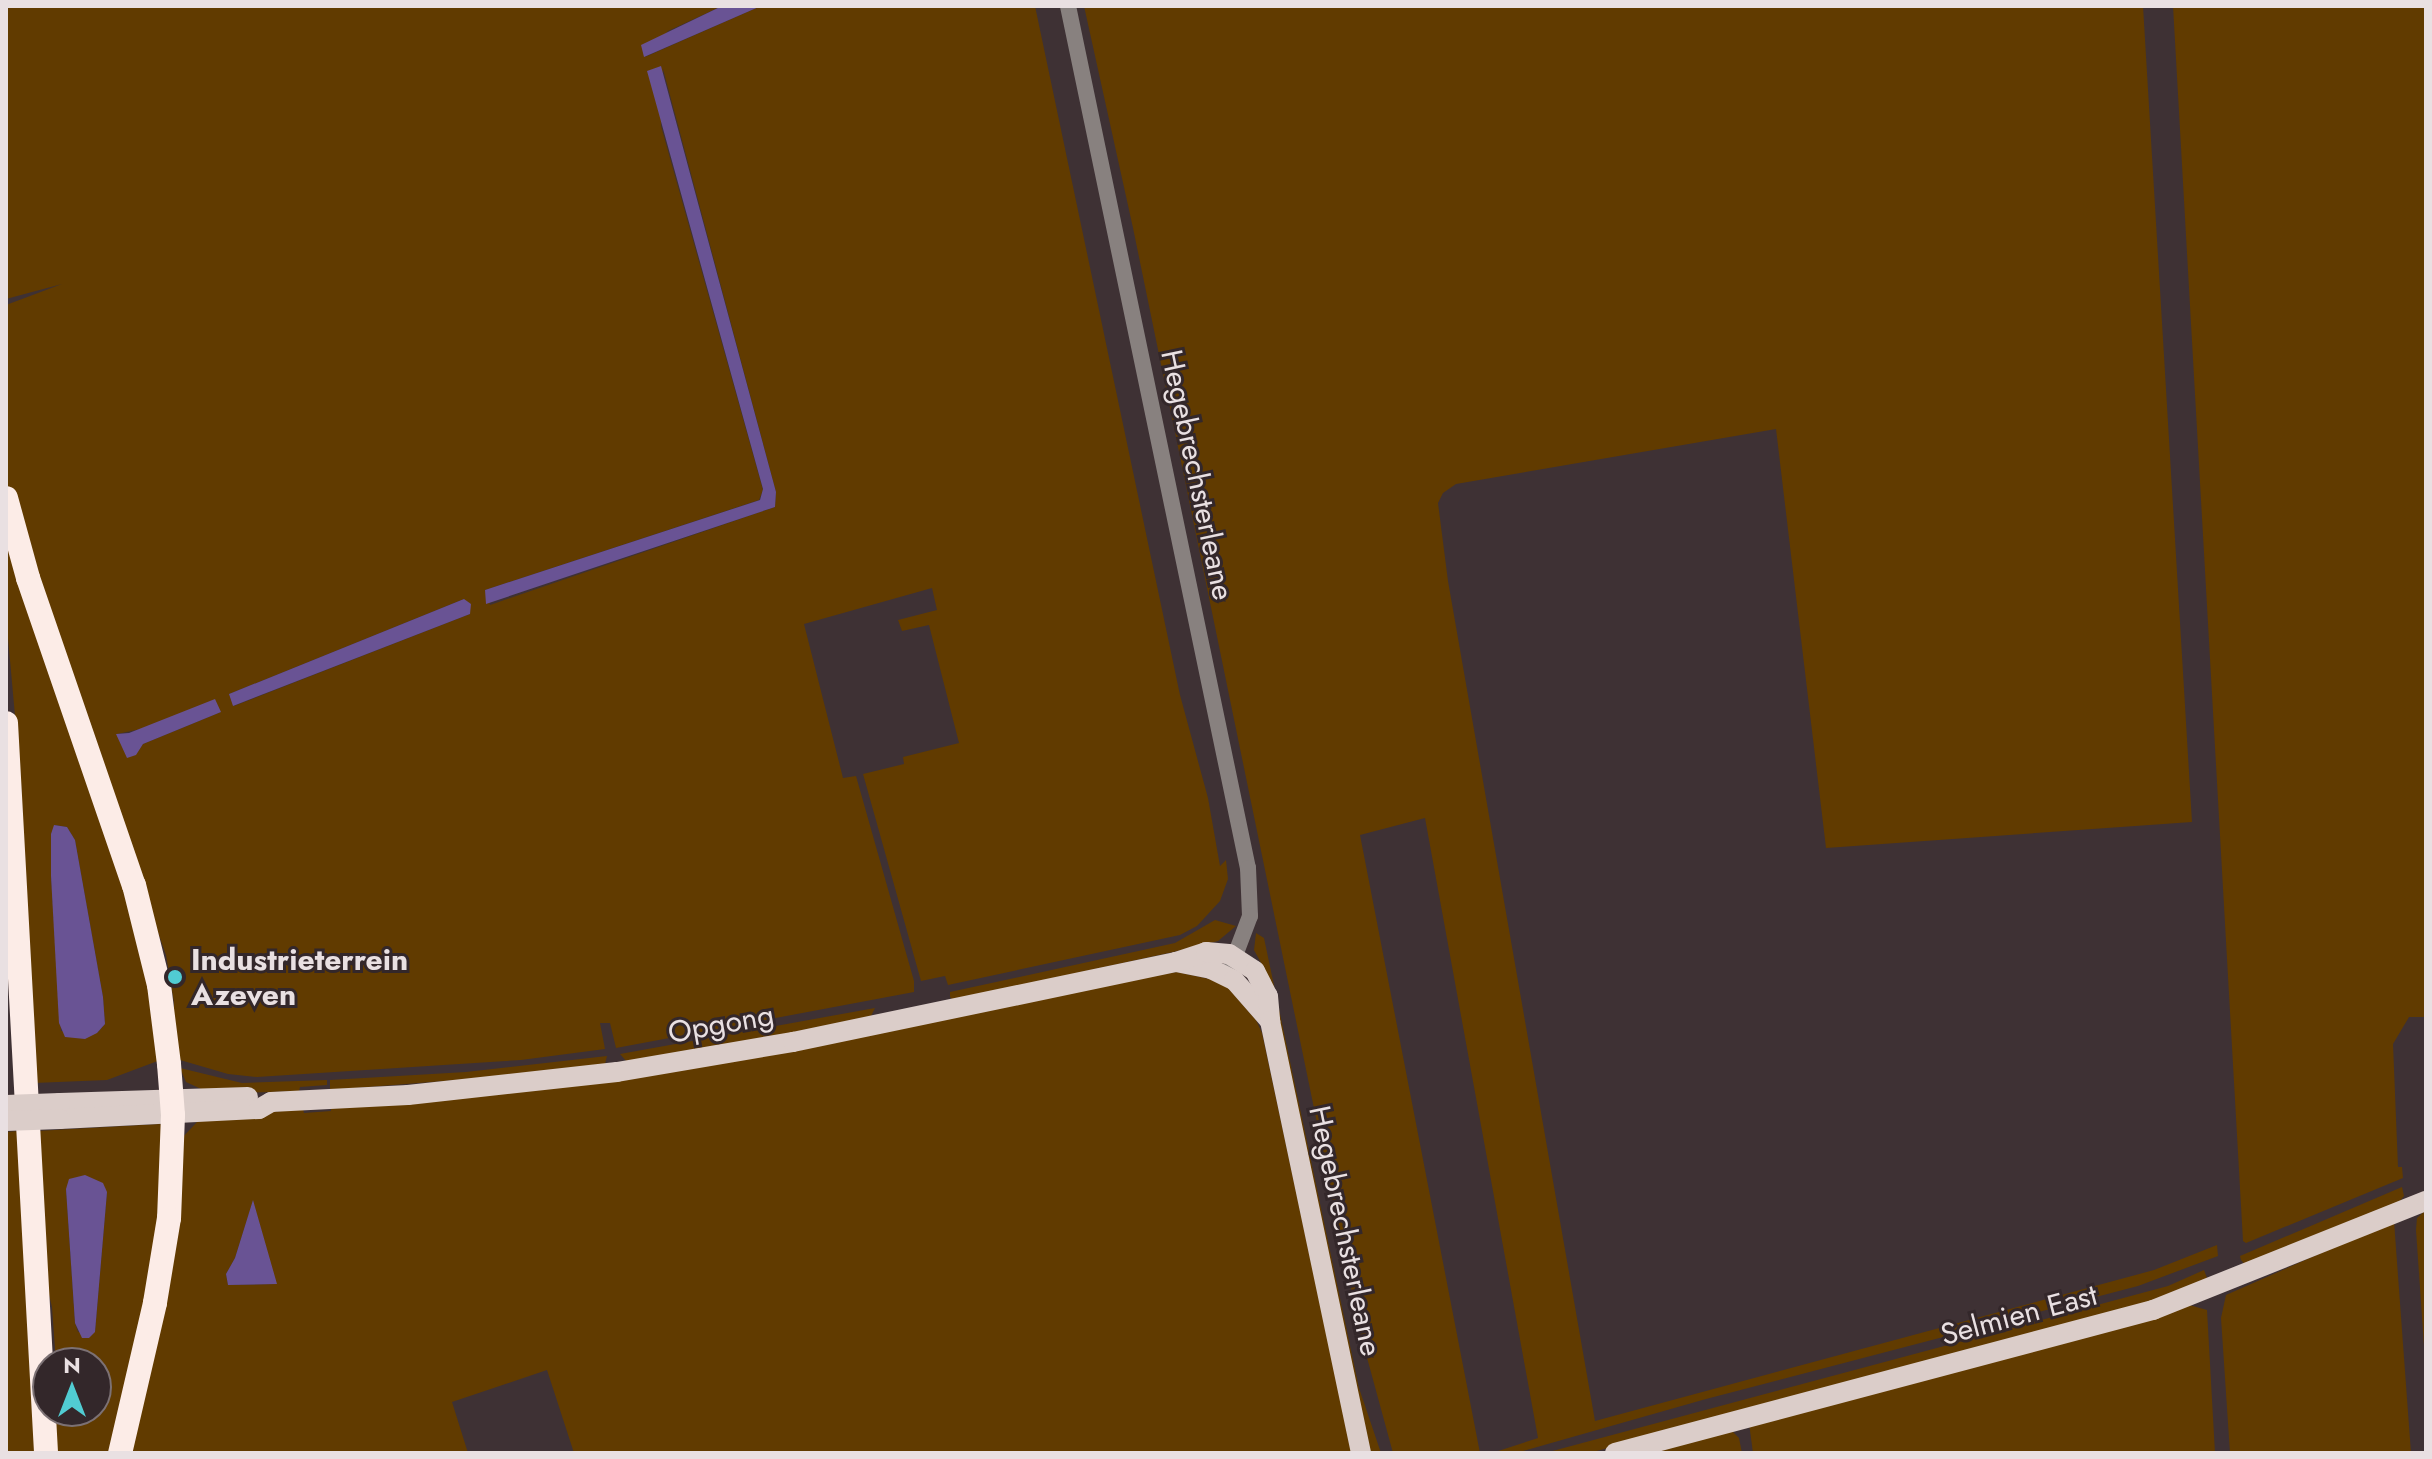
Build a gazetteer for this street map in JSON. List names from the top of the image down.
{
  "streets": {
    "main road": ["Hegebrechsterleane", "Opgong", "Selmien East"]
  },
  "crossings": [
    ["Hegebrechsterleane", "Opgong"]
  ],
  "places": ["Industrieterrein Azeven"],
  "north": "top"
}
